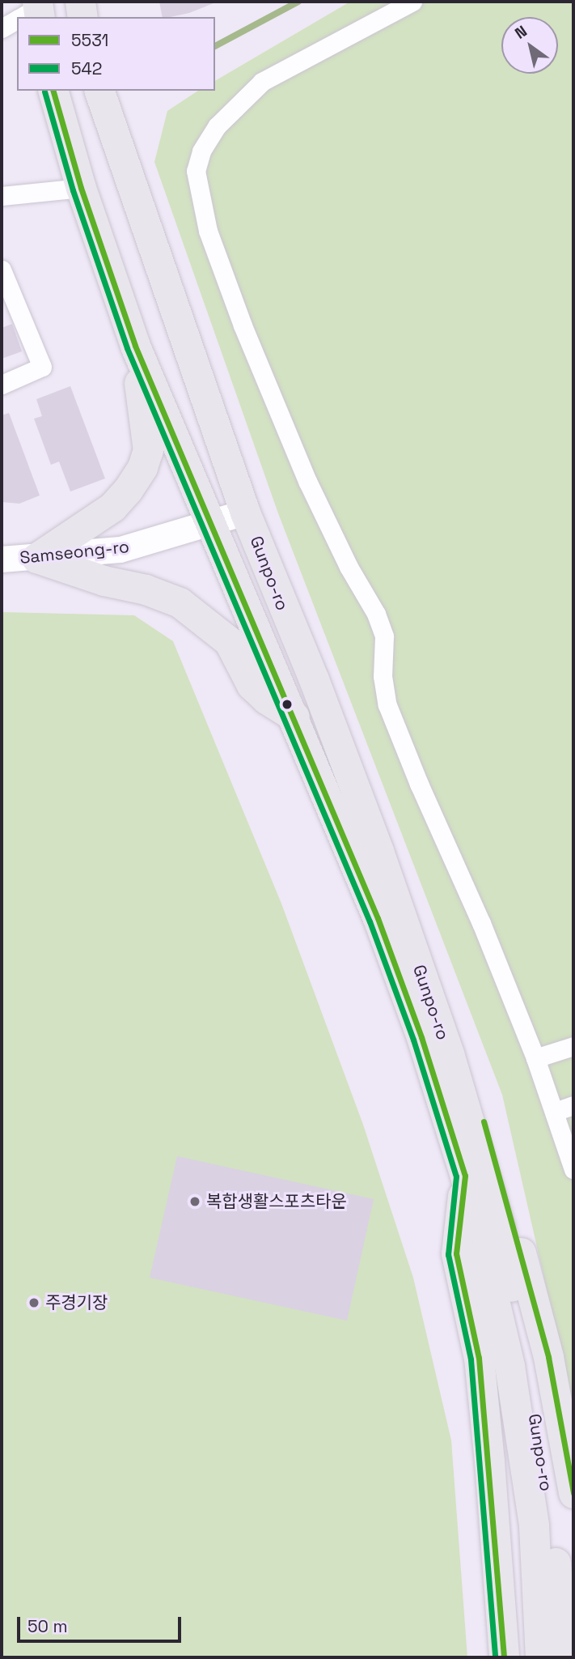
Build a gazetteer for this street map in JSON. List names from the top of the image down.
{
  "streets": {
    "main road": ["Gunpo-ro"],
    "street": ["Samseong-ro"]
  },
  "crossings": [
    ["Samseong-ro", "Gunpo-ro"]
  ],
  "places": ["복합생활스포츠타운", "주경기장"],
  "lines": ["transit line 5531", "transit line 542"],
  "legend": ["5531", "542"],
  "scale_bar": "50 m",
  "north": "top left"
}
